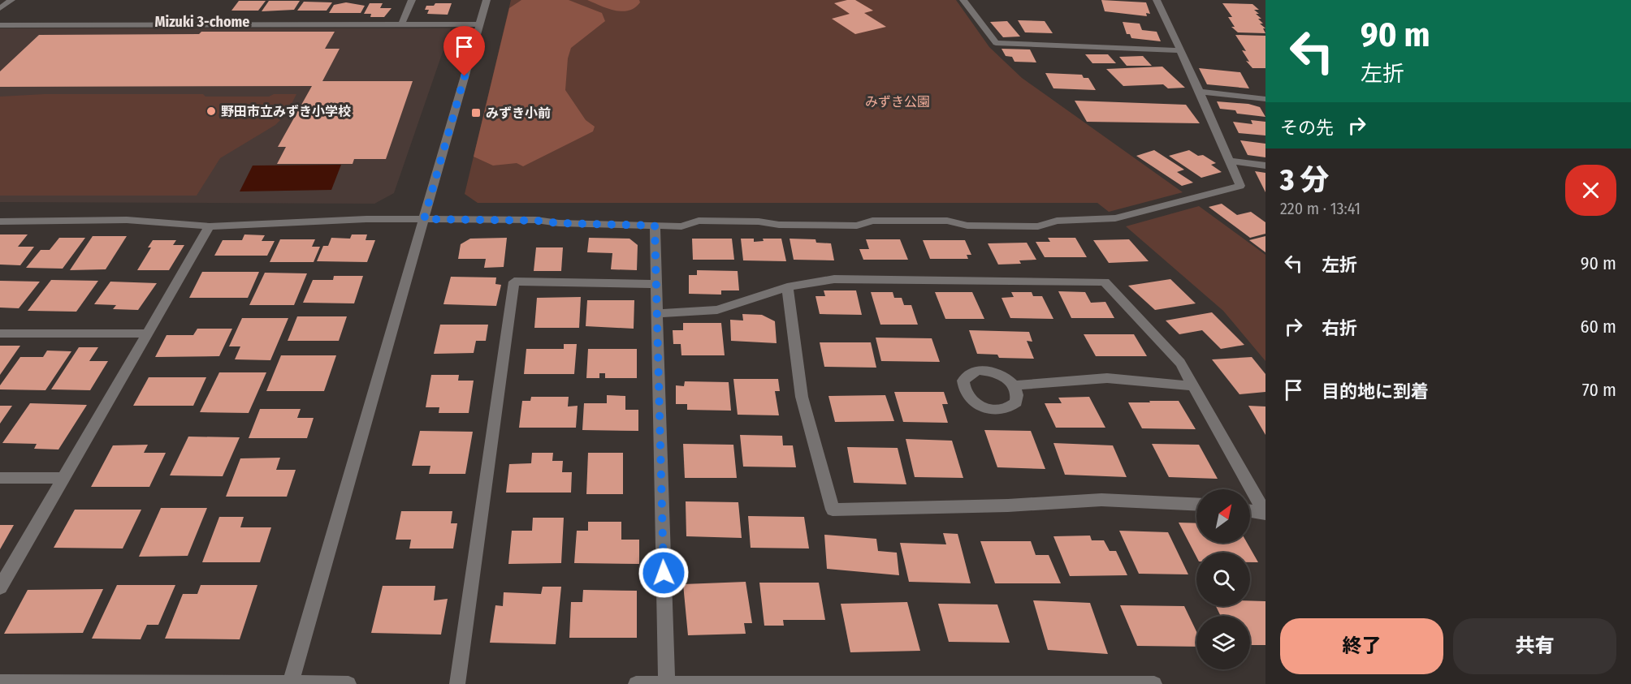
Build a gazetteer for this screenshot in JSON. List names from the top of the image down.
{
  "districts": ["Mizuki 3-chome"],
  "parks": ["みずき公園"],
  "places": {
    "other": ["野田市立みずき小学校"],
    "transit": ["みずき小前"]
  },
  "north": "top right",
  "page": {
    "turn": ["90 m", "左折"],
    "then": "その先",
    "heading": ["3 分", "220 m · 13:41"],
    "list": [
      {
        "name": "左折",
        "value": "90 m"
      },
      {
        "name": "右折",
        "value": "60 m"
      },
      {
        "name": "目的地に到着",
        "value": "70 m"
      }
    ],
    "buttons": ["終了", "共有"]
  }
}
